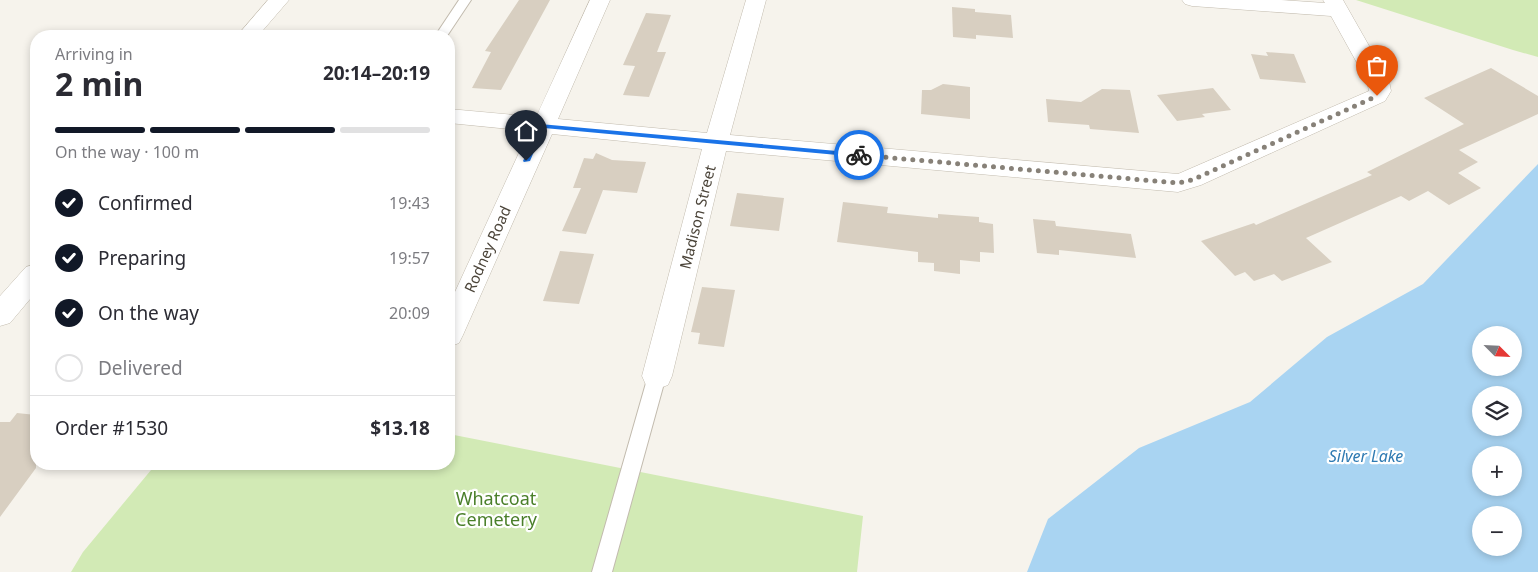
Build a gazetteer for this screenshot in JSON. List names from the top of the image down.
{
  "streets": {
    "street": ["Madison Street", "Rodney Road"]
  },
  "water": ["Silver Lake"],
  "parks": ["Whatcoat Cemetery"],
  "north": "bottom right",
  "page": {
    "heading": ["2 min", "Arriving in", "20:14–20:19"],
    "panel": ["Order #1530", "$13.18"],
    "bar": "On the way · 100 m",
    "list": [
      ["Confirmed", "19:43"],
      ["Preparing", "19:57"],
      ["On the way", "20:09"],
      "Delivered"
    ],
    "map_buttons": ["+", "−"]
  }
}
